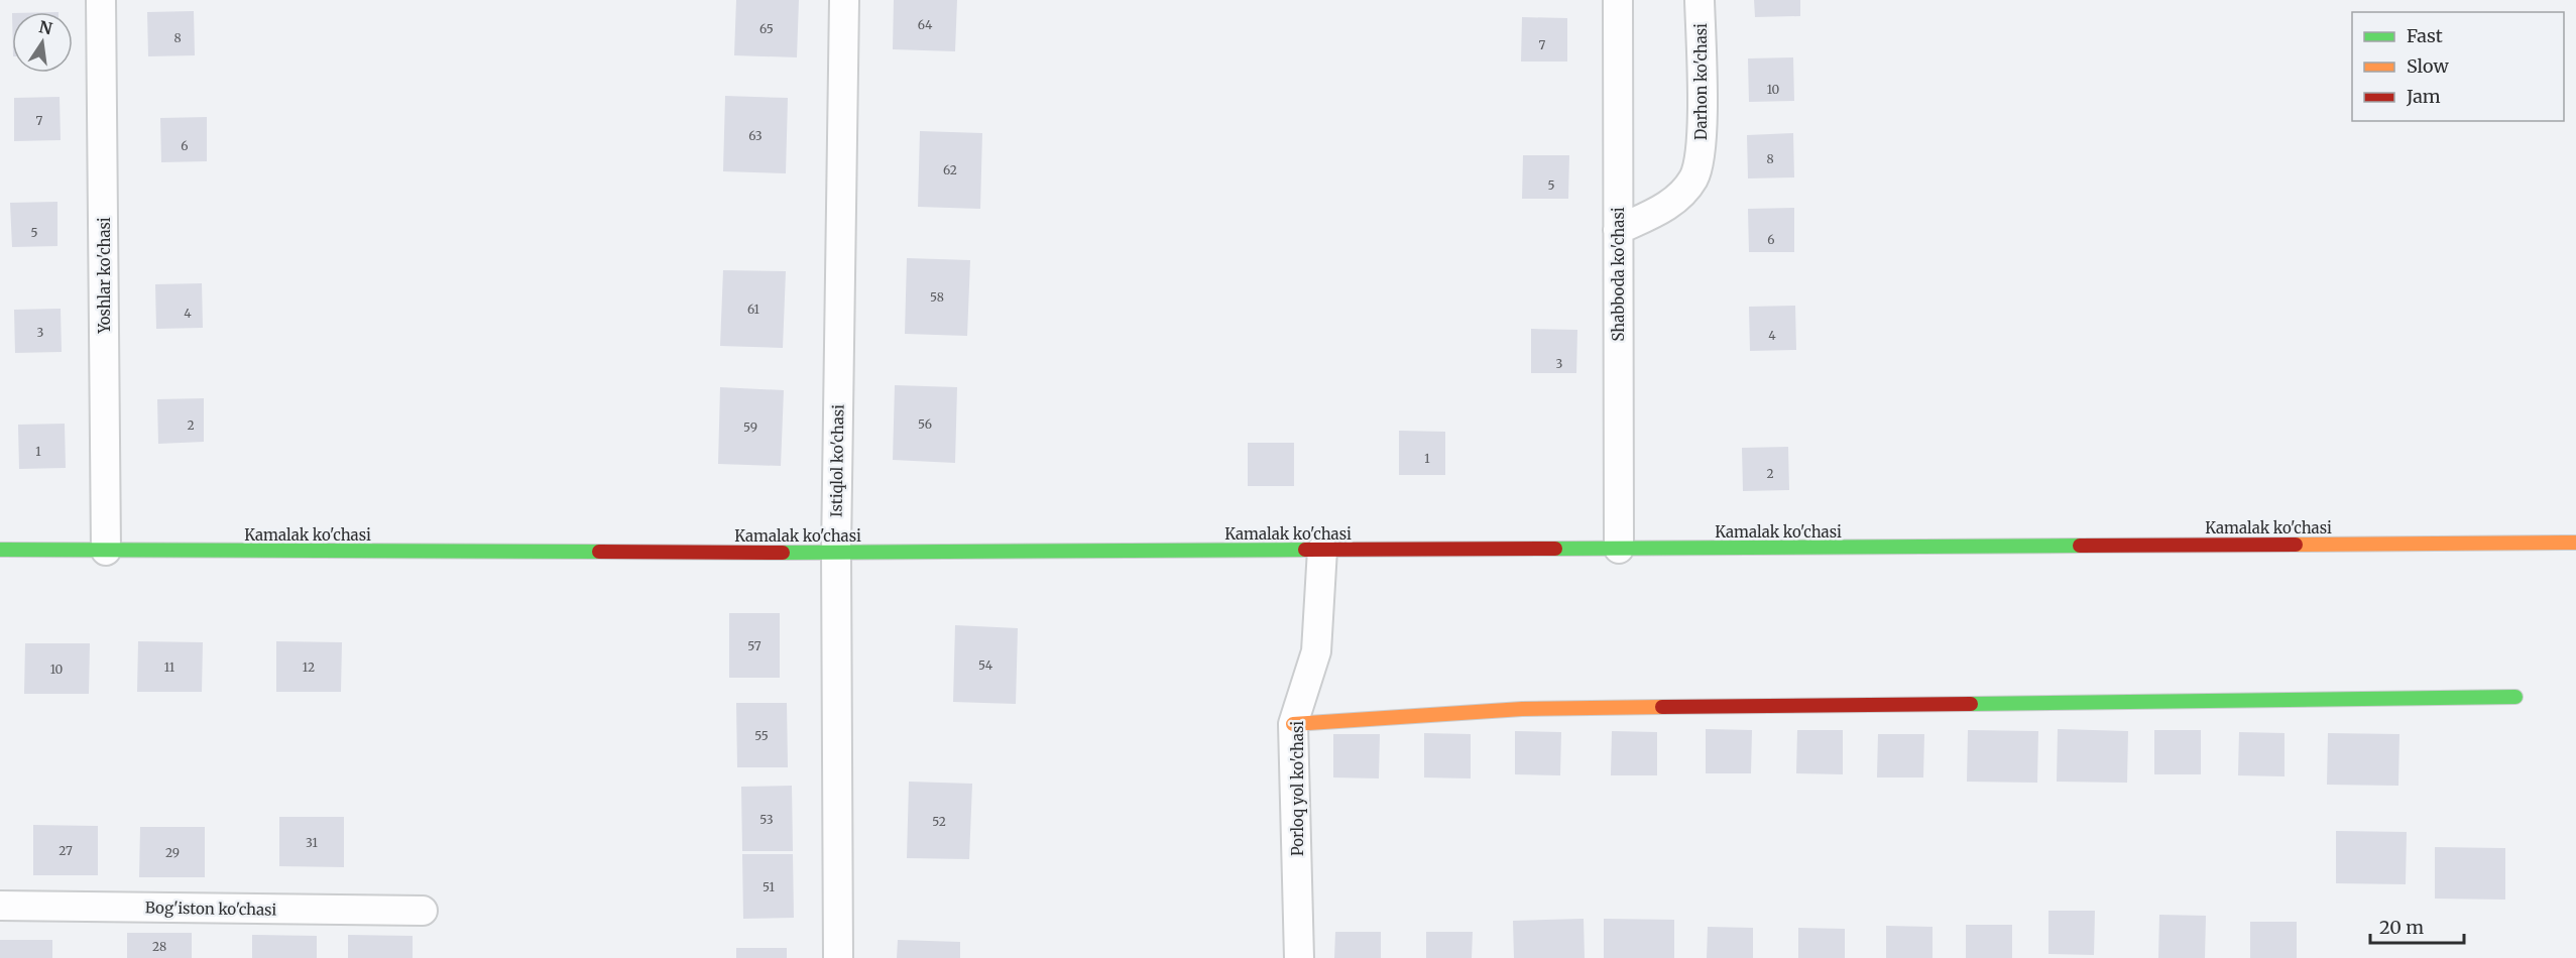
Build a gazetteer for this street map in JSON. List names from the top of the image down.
{
  "streets": {
    "main road": ["Kamalak ko'chasi"],
    "street": [
      "Darhon ko'chasi",
      "Shabboda ko'chasi",
      "Yoshlar ko'chasi",
      "Istiqlol ko'chasi",
      "Porloq yol ko'chasi",
      "Bog'iston ko'chasi"
    ]
  },
  "crossings": [
    ["Darhon ko'chasi", "Shabboda ko'chasi"],
    ["Shabboda ko'chasi", "Kamalak ko'chasi"],
    ["Yoshlar ko'chasi", "Kamalak ko'chasi"],
    ["Istiqlol ko'chasi", "Kamalak ko'chasi"],
    ["Kamalak ko'chasi", "Porloq yol ko'chasi"]
  ],
  "house_numbers": [
    "64",
    "65",
    "8",
    "7",
    "10",
    "7",
    "63",
    "6",
    "8",
    "62",
    "5",
    "5",
    "6",
    "58",
    "61",
    "4",
    "3",
    "4",
    "3",
    "56",
    "2",
    "59",
    "1",
    "1",
    "2",
    "57",
    "54",
    "11",
    "12",
    "10",
    "55",
    "53",
    "52",
    "31",
    "27",
    "29",
    "51",
    "28"
  ],
  "legend": ["Fast", "Slow", "Jam"],
  "scale_bar": "20 m",
  "north": "top"
}
